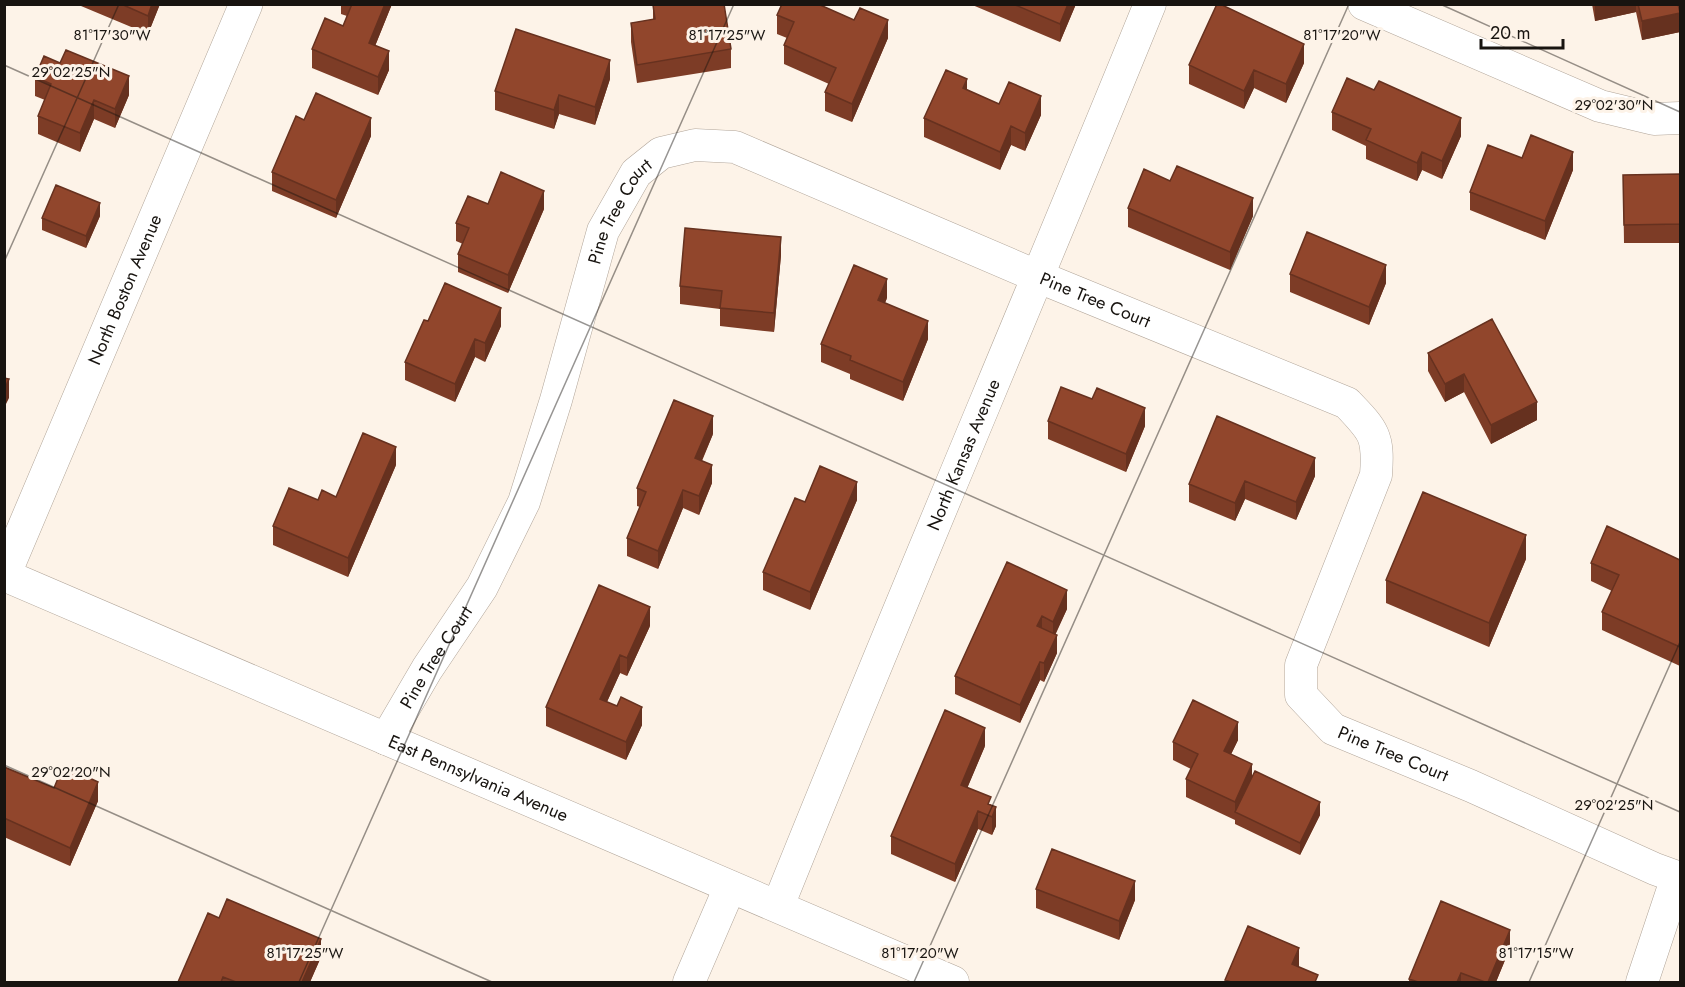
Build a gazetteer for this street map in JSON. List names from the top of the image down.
{
  "streets": {
    "street": [
      "Pine Tree Court",
      "North Boston Avenue",
      "North Kansas Avenue",
      "East Pennsylvania Avenue"
    ]
  },
  "crossings": [
    ["Pine Tree Court", "North Kansas Avenue"],
    ["Pine Tree Court", "East Pennsylvania Avenue"],
    ["North Boston Avenue", "East Pennsylvania Avenue"],
    ["North Kansas Avenue", "East Pennsylvania Avenue"]
  ],
  "scale_bar": "20 m",
  "coordinates": [
    "81°17'30\"W",
    "81°17'25\"W",
    "81°17'20\"W",
    "29°02'25\"N",
    "29°02'30\"N",
    "29°02'20\"N",
    "81°17'15\"W"
  ]
}
